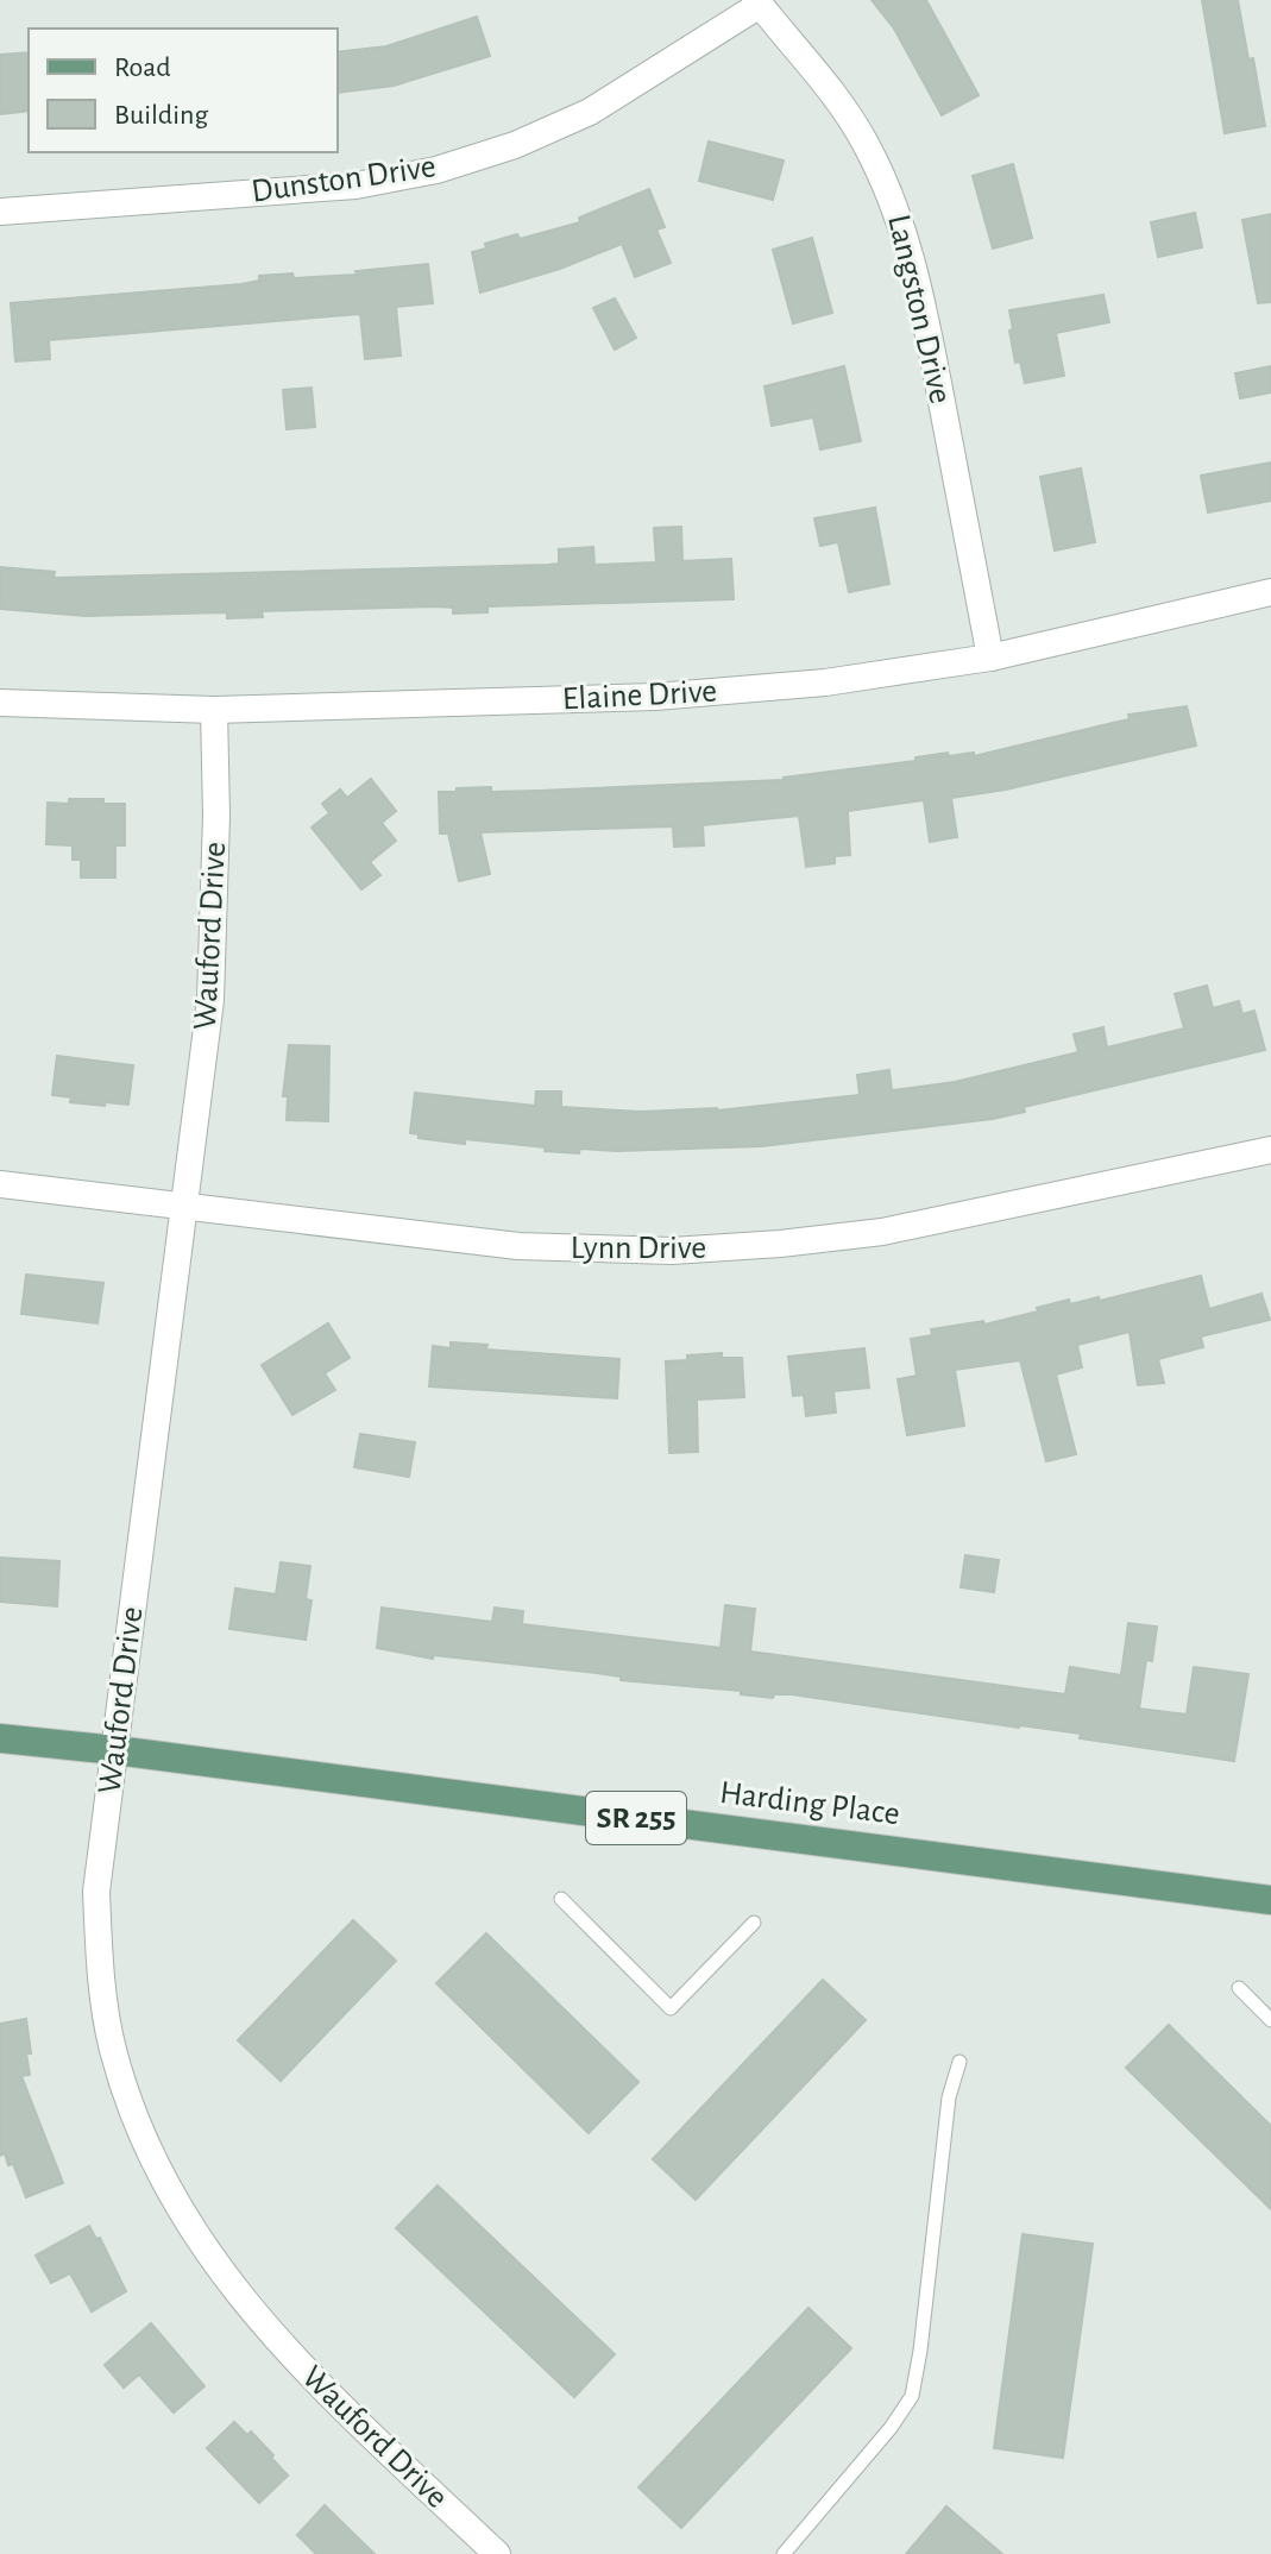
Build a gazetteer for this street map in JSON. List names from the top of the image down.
{
  "streets": {
    "main road": ["Harding Place", "SR 255"],
    "street": [
      "Dunston Drive",
      "Langston Drive",
      "Elaine Drive",
      "Wauford Drive",
      "Lynn Drive"
    ]
  },
  "crossings": [
    ["Dunston Drive", "Langston Drive"],
    ["Langston Drive", "Elaine Drive"],
    ["Elaine Drive", "Wauford Drive"],
    ["Wauford Drive", "Lynn Drive"],
    ["Wauford Drive", "Harding Place"]
  ],
  "legend": ["Road", "Building"]
}
